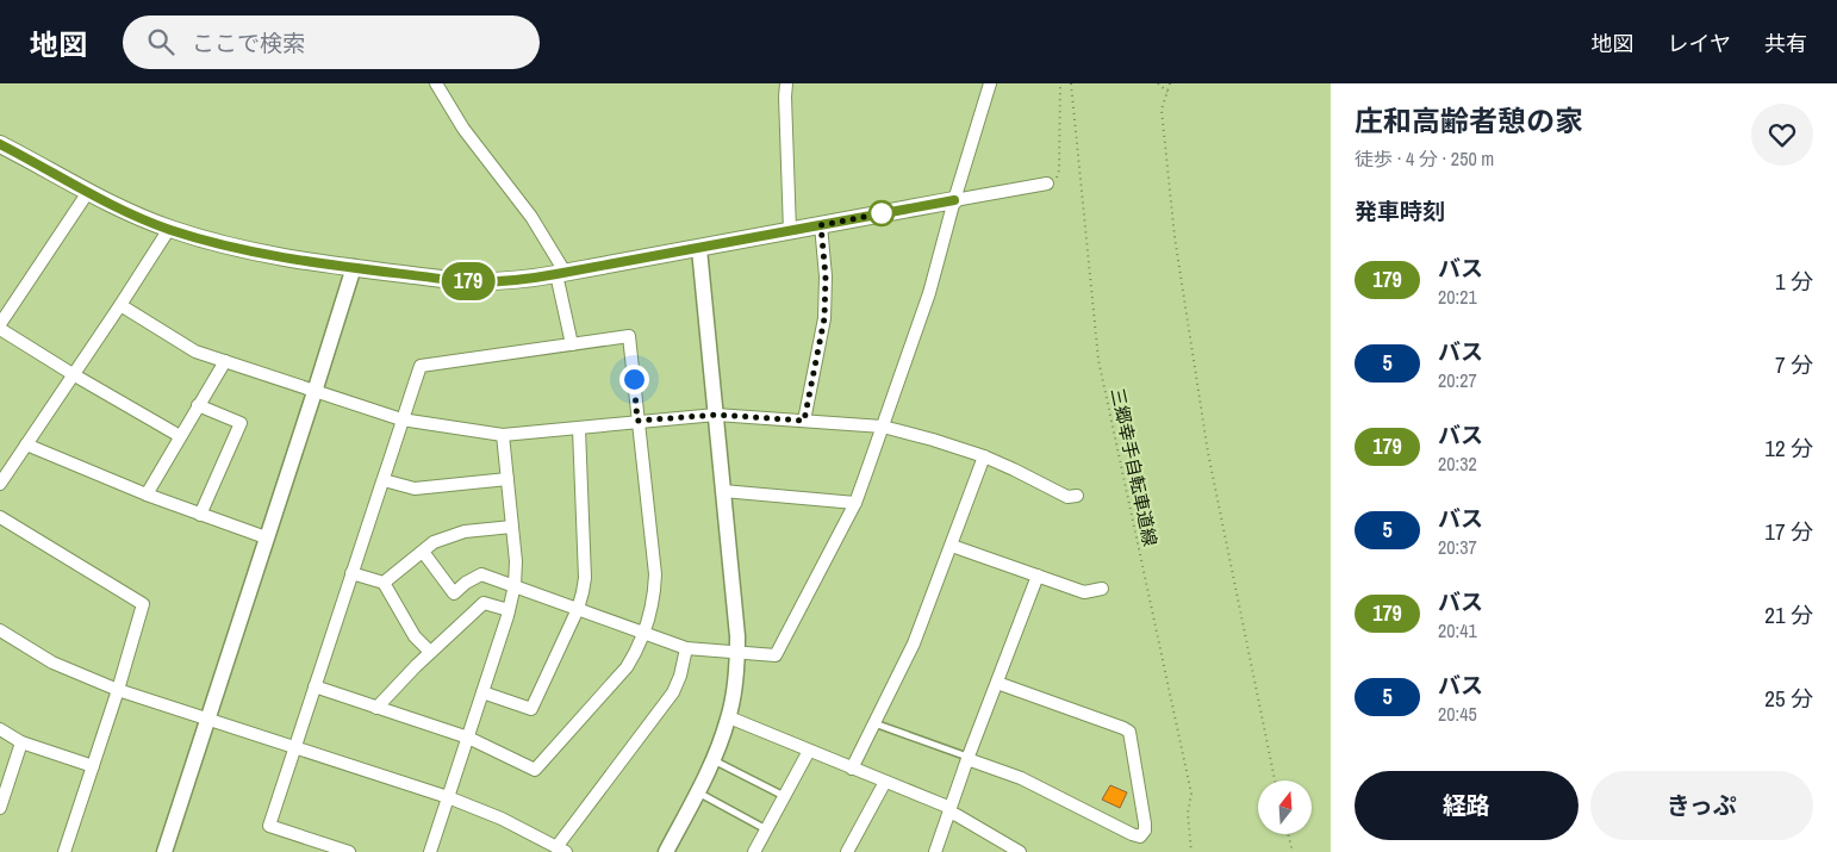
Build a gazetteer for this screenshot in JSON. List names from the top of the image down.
{
  "streets": {
    "path": ["三郷幸手自転車道線"]
  },
  "lines": ["bus line 179"],
  "north": "top",
  "page": {
    "header": "地図",
    "search": "ここで検索",
    "nav": ["地図", "レイヤ", "共有"],
    "on_map": "179",
    "heading": [
      ["庄和高齢者憩の家", "徒歩 · 4 分 · 250 m"],
      "発車時刻"
    ],
    "list": [
      {
        "mark": "179",
        "name": "バス",
        "note": "20:21",
        "value": "1 分"
      },
      {
        "mark": "5",
        "name": "バス",
        "note": "20:27",
        "value": "7 分"
      },
      {
        "mark": "179",
        "name": "バス",
        "note": "20:32",
        "value": "12 分"
      },
      {
        "mark": "5",
        "name": "バス",
        "note": "20:37",
        "value": "17 分"
      },
      {
        "mark": "179",
        "name": "バス",
        "note": "20:41",
        "value": "21 分"
      },
      {
        "mark": "5",
        "name": "バス",
        "note": "20:45",
        "value": "25 分"
      }
    ],
    "buttons": ["経路", "きっぷ"]
  }
}
